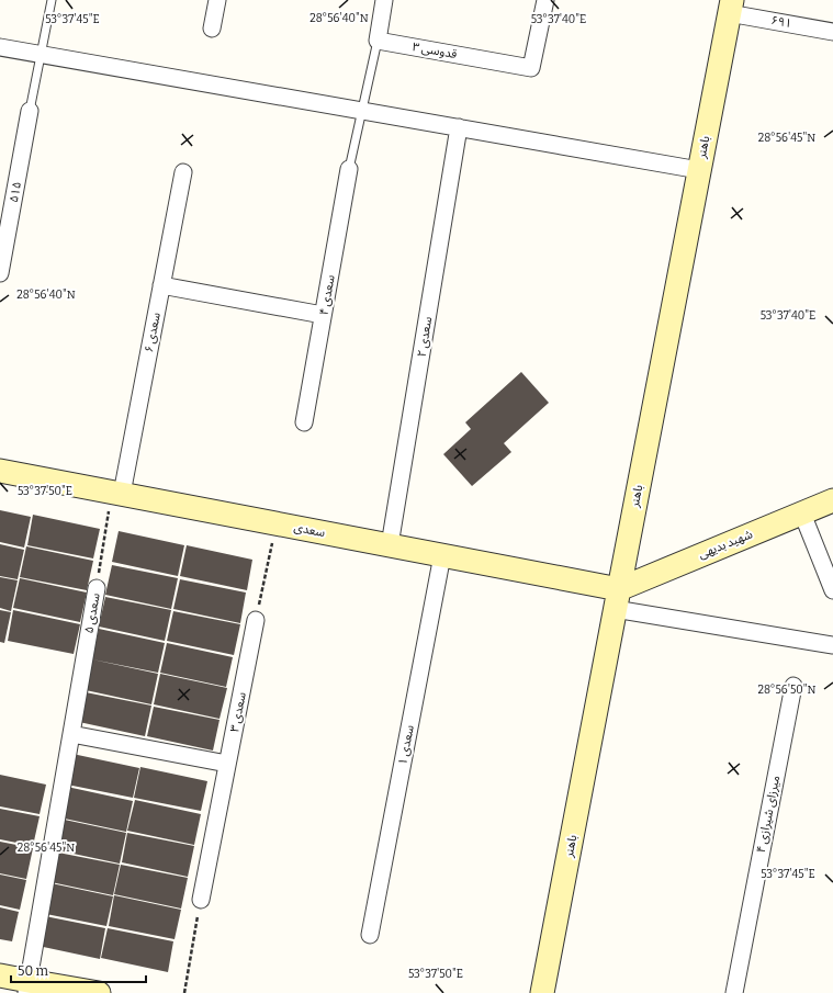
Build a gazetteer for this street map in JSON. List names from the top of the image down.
{
  "streets": {
    "street": [
      "۶۹۱",
      "قدوسی ۳",
      "باهنر",
      "۵۱۵",
      "سعدی ۴",
      "سعدی ۶",
      "سعدی ۲",
      "سعدی",
      "شهید بدیهی",
      "سعدی ۵",
      "سعدی ۳",
      "سعدی ۱",
      "میرزای شیرازی ۴"
    ]
  },
  "crossings": [
    ["۶۹۱", "باهنر"],
    ["باهنر", "سعدی"],
    ["باهنر", "شهید بدیهی"],
    ["سعدی ۶", "سعدی"],
    ["سعدی ۶", "سعدی ۵"],
    ["سعدی ۲", "سعدی"],
    ["سعدی", "شهید بدیهی"],
    ["سعدی", "سعدی ۵"],
    ["سعدی", "سعدی ۱"]
  ],
  "scale_bar": "50 m",
  "coordinates": [
    "28°56'40\"N",
    "53°37'45\"E",
    "53°37'40\"E",
    "28°56'45\"N",
    "53°37'50\"E",
    "28°56'50\"N"
  ]
}
